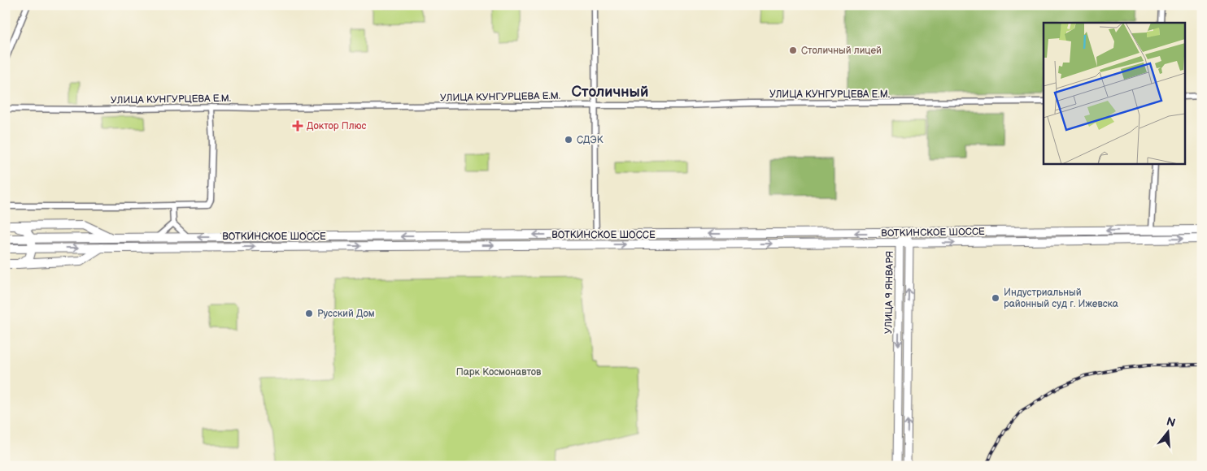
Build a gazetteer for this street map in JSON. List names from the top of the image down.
{
  "streets": {
    "main road": ["ВОТКИНСКОЕ ШОССЕ", "УЛИЦА 9 ЯНВАРЯ"],
    "street": ["УЛИЦА КУНГУРЦЕВА Е.М."]
  },
  "crossings": [
    ["ВОТКИНСКОЕ ШОССЕ", "УЛИЦА 9 ЯНВАРЯ"]
  ],
  "districts": ["Столичный"],
  "parks": ["Парк Космонавтов"],
  "places": {
    "other": [
      "Столичный лицей",
      "СДЭК",
      "Индустриальный районный суд г. Ижевска",
      "Русский Дом"
    ],
    "health": ["Доктор Плюс"]
  },
  "north": "top"
}
